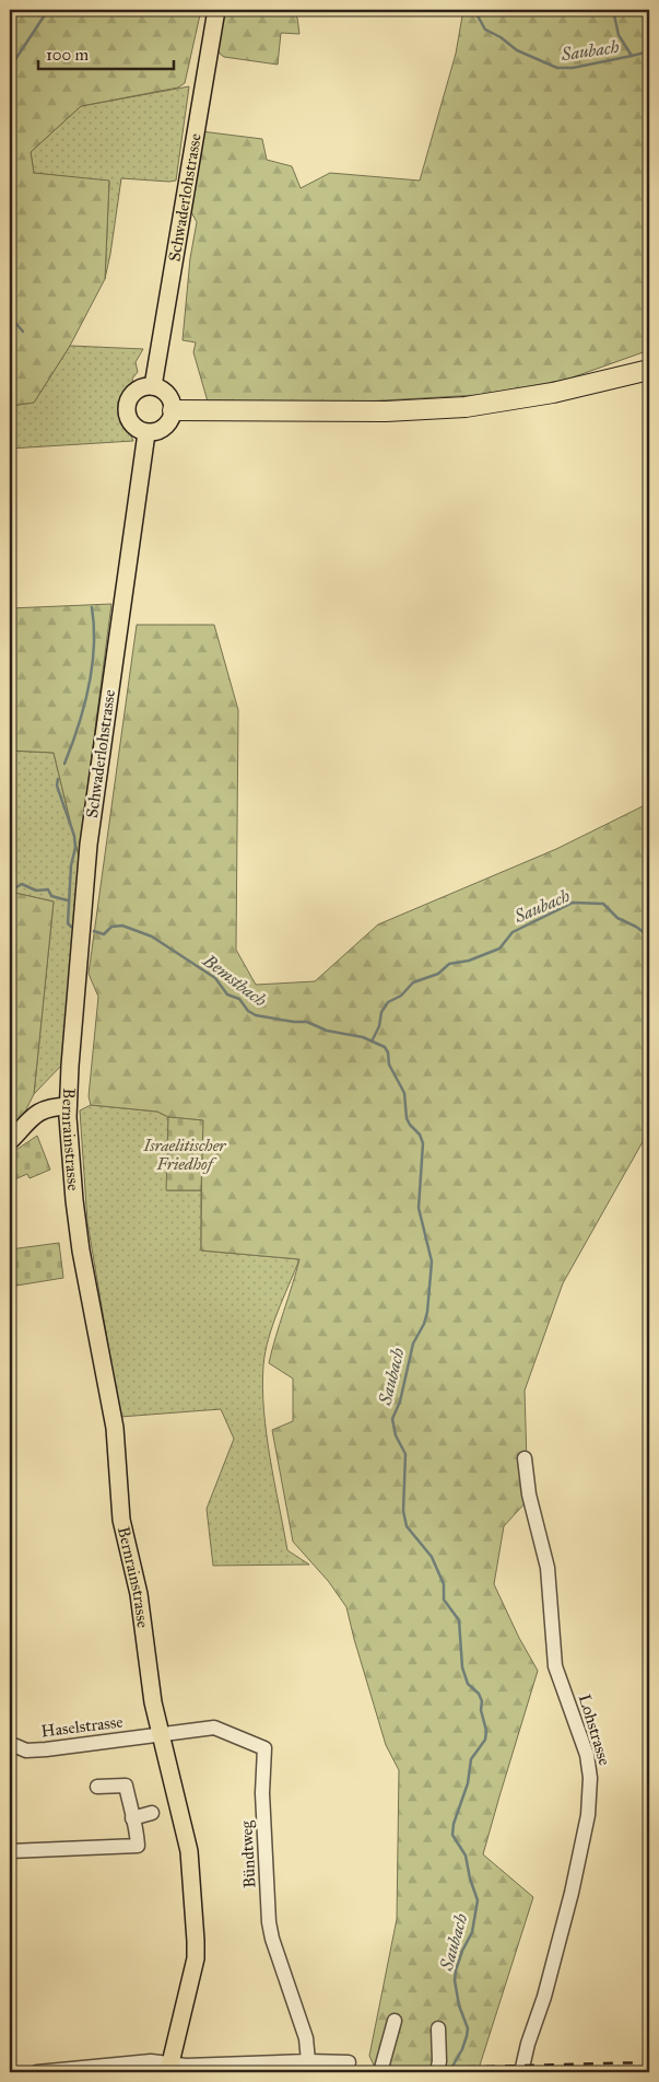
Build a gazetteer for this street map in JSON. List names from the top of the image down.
{
  "streets": {
    "main road": ["Schwaderlohstrasse", "Bernrainstrasse"],
    "street": ["Haselstrasse", "Lohstrasse", "Bündtweg"]
  },
  "crossings": [
    ["Schwaderlohstrasse", "Bernrainstrasse"],
    ["Bernrainstrasse", "Haselstrasse"],
    ["Bernrainstrasse", "Bündtweg"],
    ["Haselstrasse", "Bündtweg"]
  ],
  "water": ["Saubach", "Bemstbach"],
  "parks": ["Israelitischer Friedhof"],
  "scale_bar": "100 m"
}
